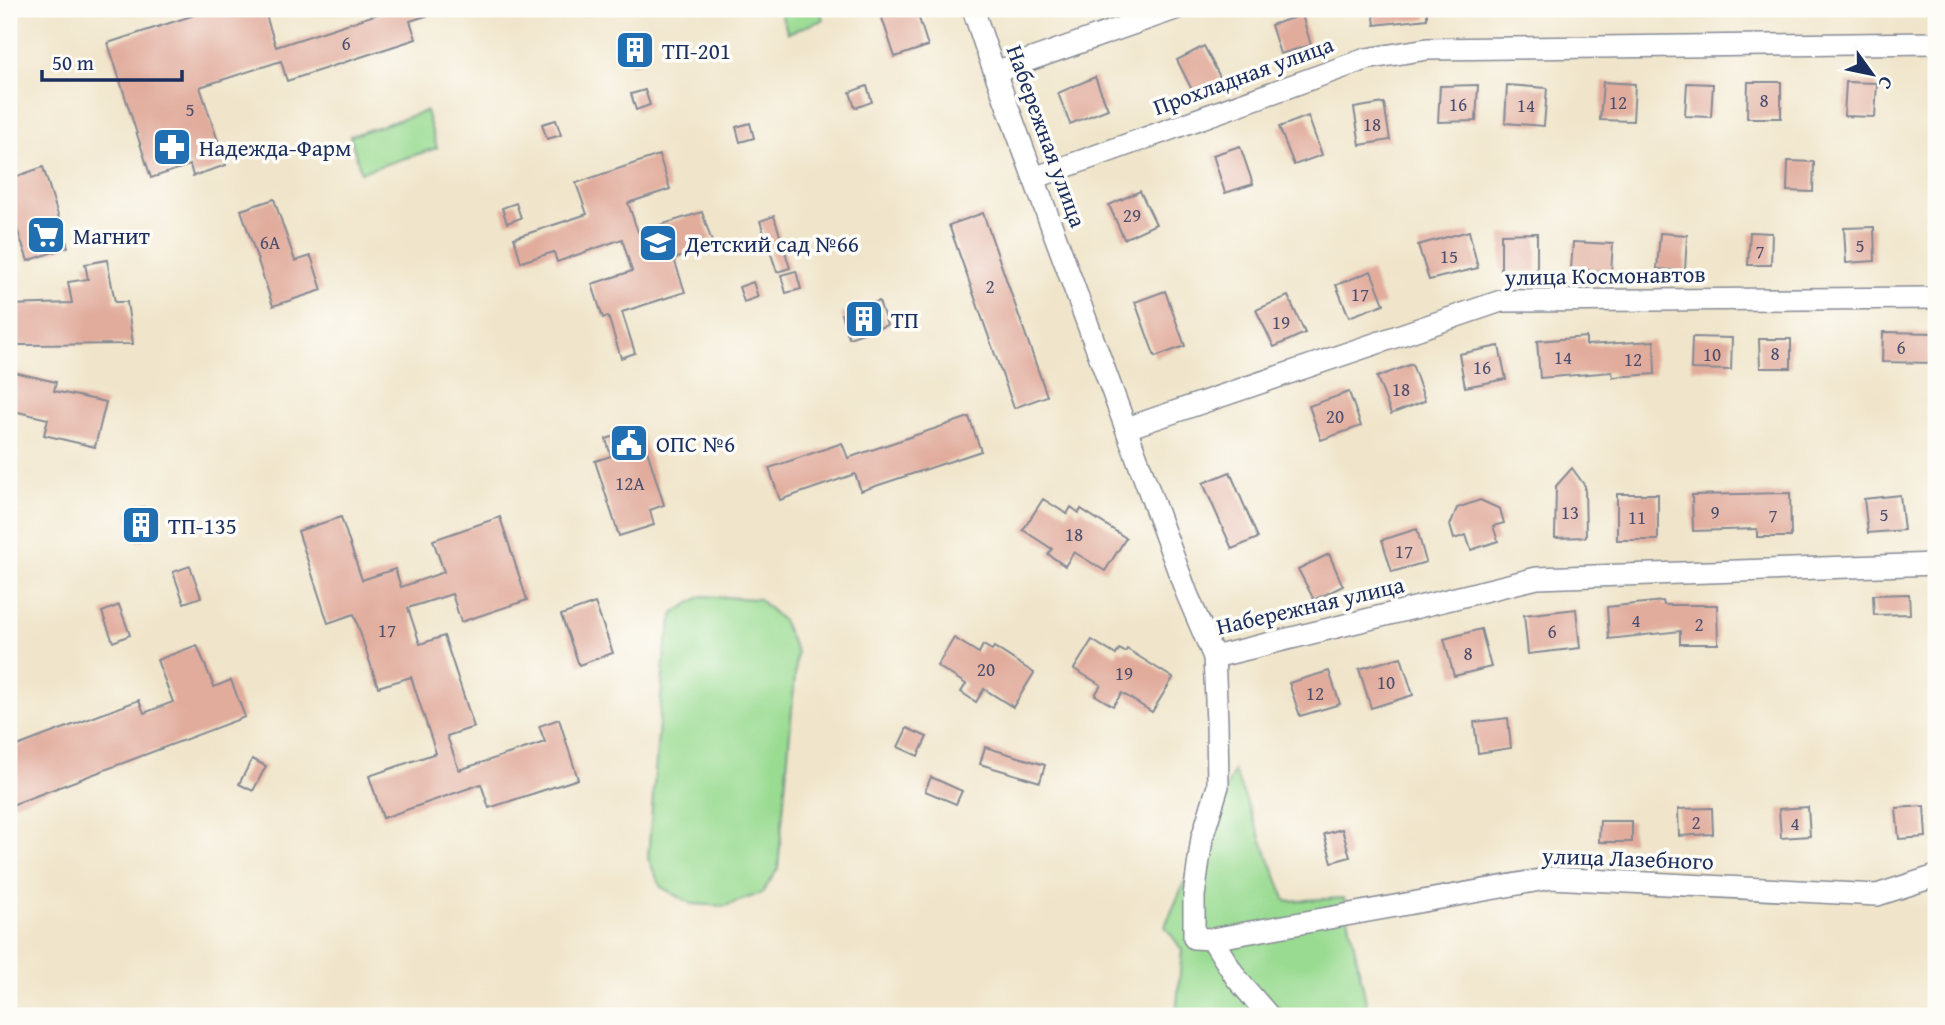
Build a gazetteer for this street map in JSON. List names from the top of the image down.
{
  "streets": {
    "street": [
      "Прохладная улица",
      "Набережная улица",
      "улица Космонавтов",
      "улица Лазебного"
    ]
  },
  "crossings": [
    ["Прохладная улица", "Набережная улица"],
    ["Набережная улица", "улица Космонавтов"]
  ],
  "places": {
    "building": ["ТП-201", "ТП", "ТП-135"],
    "pharmacy": ["Надежда-Фарм"],
    "supermarket": ["Магнит"],
    "school or university": ["Детский сад №66"],
    "public building": ["ОПС №6"]
  },
  "house_numbers": [
    "6",
    "8",
    "12",
    "16",
    "14",
    "5",
    "18",
    "29",
    "6А",
    "5",
    "7",
    "15",
    "2",
    "17",
    "19",
    "6",
    "8",
    "10",
    "14",
    "12",
    "16",
    "18",
    "20",
    "12А",
    "13",
    "9",
    "5",
    "7",
    "11",
    "18",
    "17",
    "4",
    "2",
    "17",
    "6",
    "8",
    "20",
    "19",
    "10",
    "12",
    "2",
    "4"
  ],
  "scale_bar": "50 m",
  "north": "bottom right"
}
